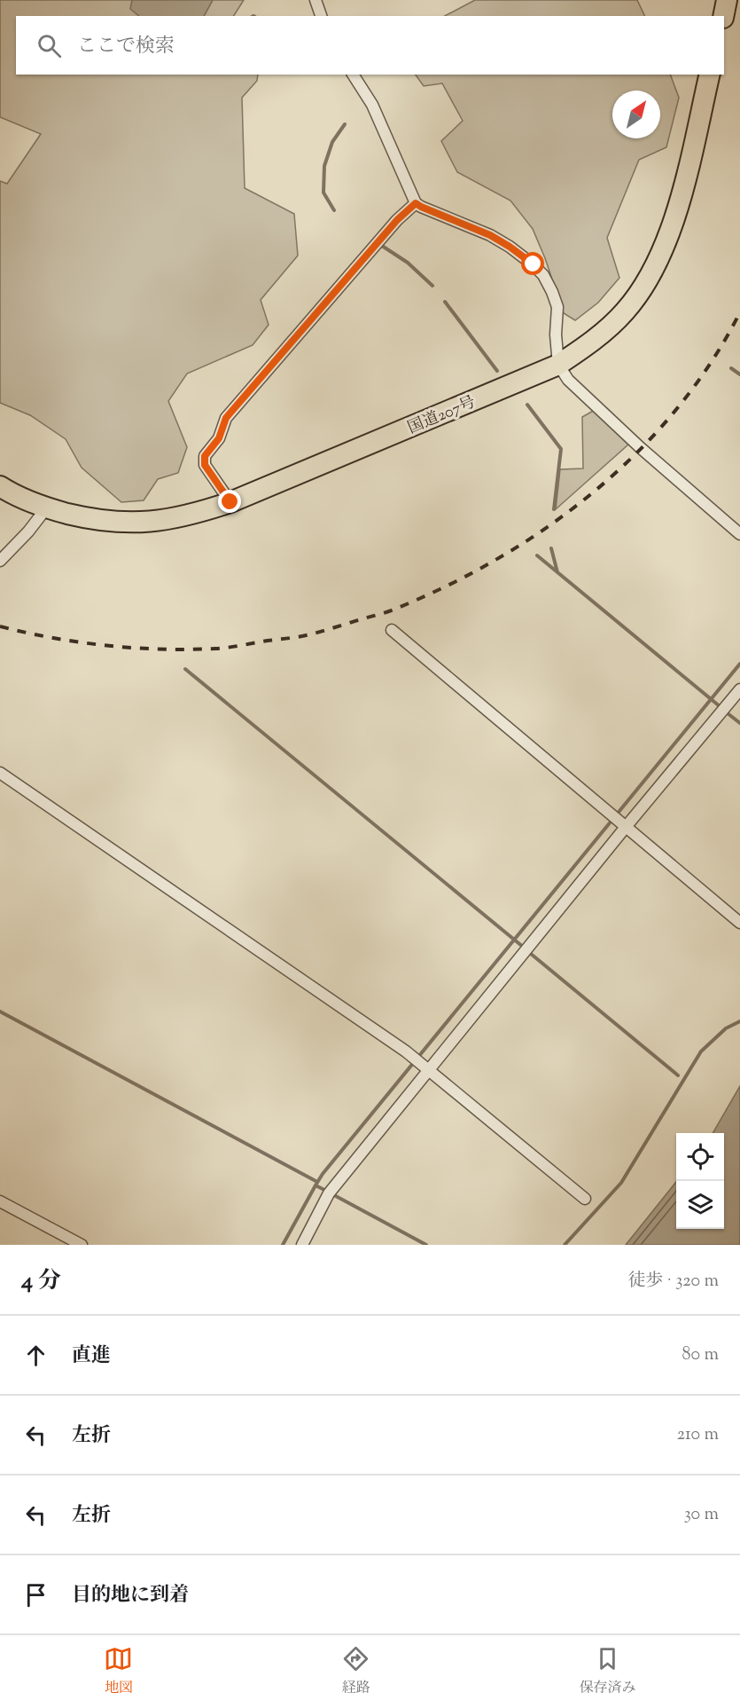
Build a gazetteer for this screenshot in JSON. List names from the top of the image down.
{
  "streets": {
    "highway": ["国道207号"]
  },
  "north": "top right",
  "page": {
    "search": "ここで検索",
    "heading": ["4 分", "徒歩 · 320 m"],
    "list": [
      ["直進", "80 m"],
      ["左折", "210 m"],
      ["左折", "30 m"],
      "目的地に到着"
    ],
    "nav": ["地図", "経路", "保存済み"]
  }
}
